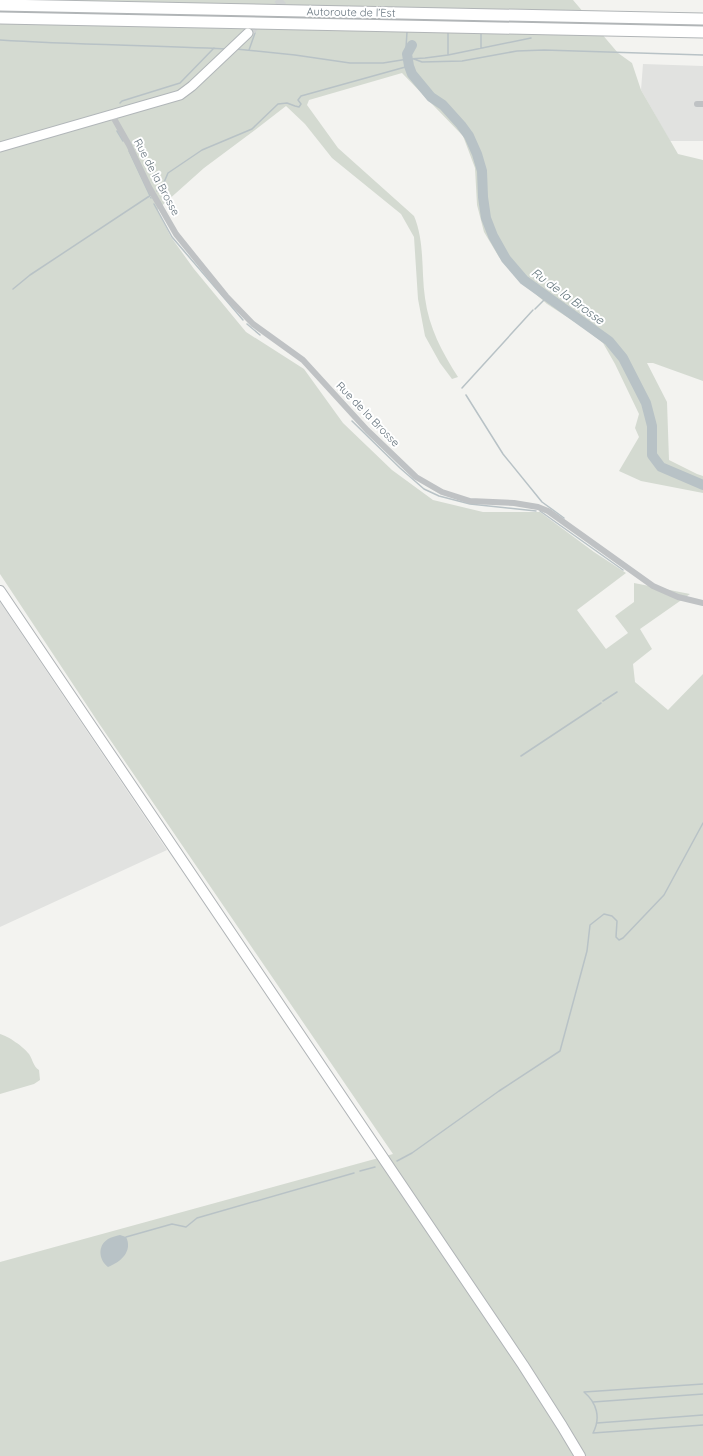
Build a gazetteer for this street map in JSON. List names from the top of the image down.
{
  "streets": {
    "highway": ["Autoroute de l’Est"],
    "street": ["Rue de la Brosse"]
  },
  "water": ["Ru de la Brosse"]
}
